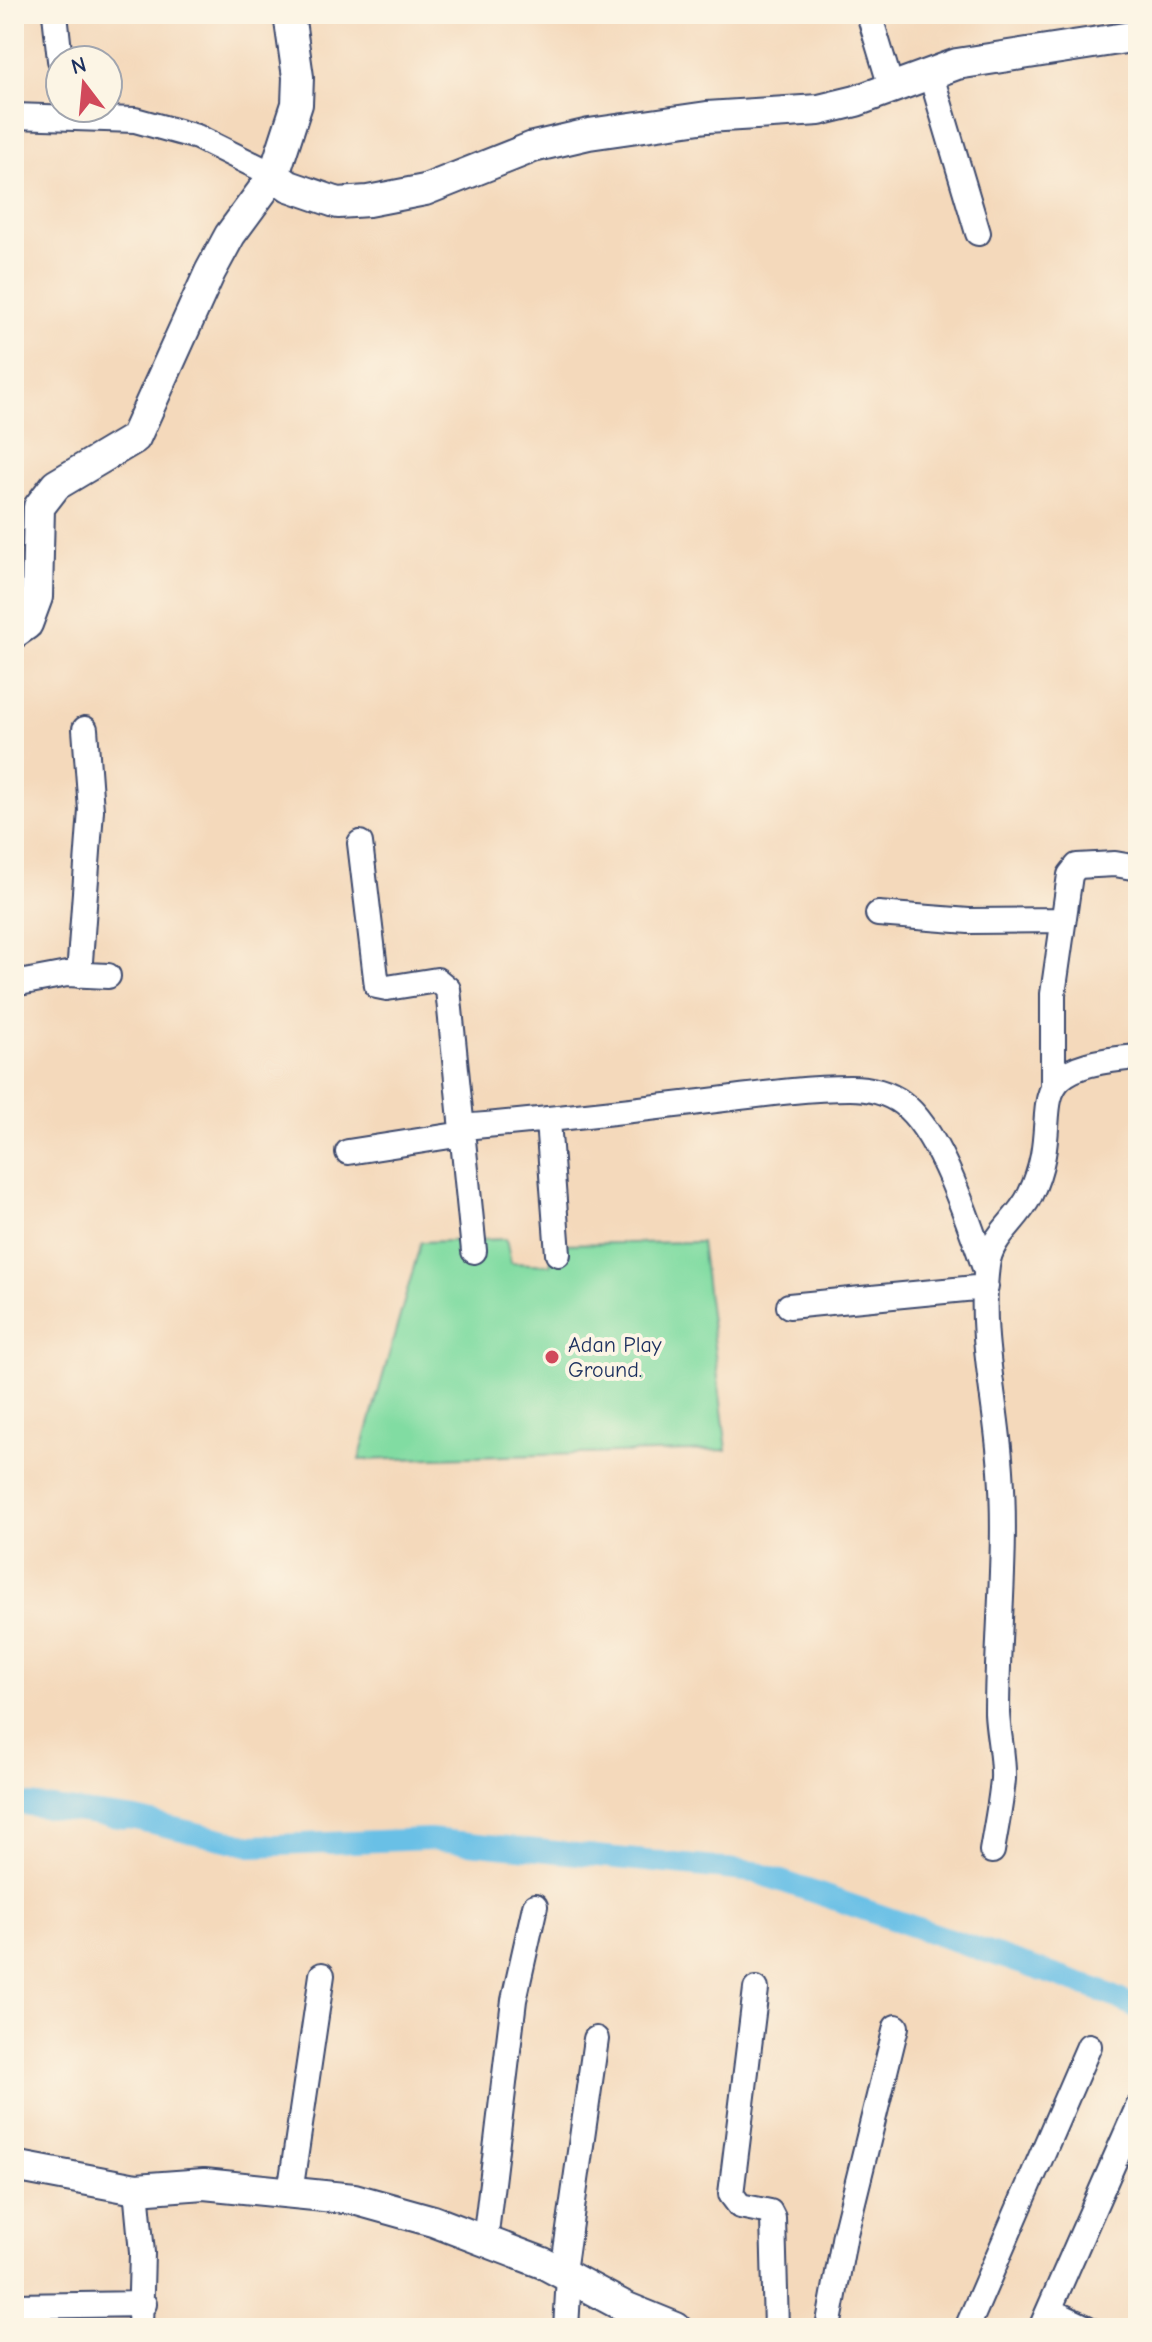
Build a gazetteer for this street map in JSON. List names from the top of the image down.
{
  "places": ["Adan Play Ground."],
  "north": "top"
}
